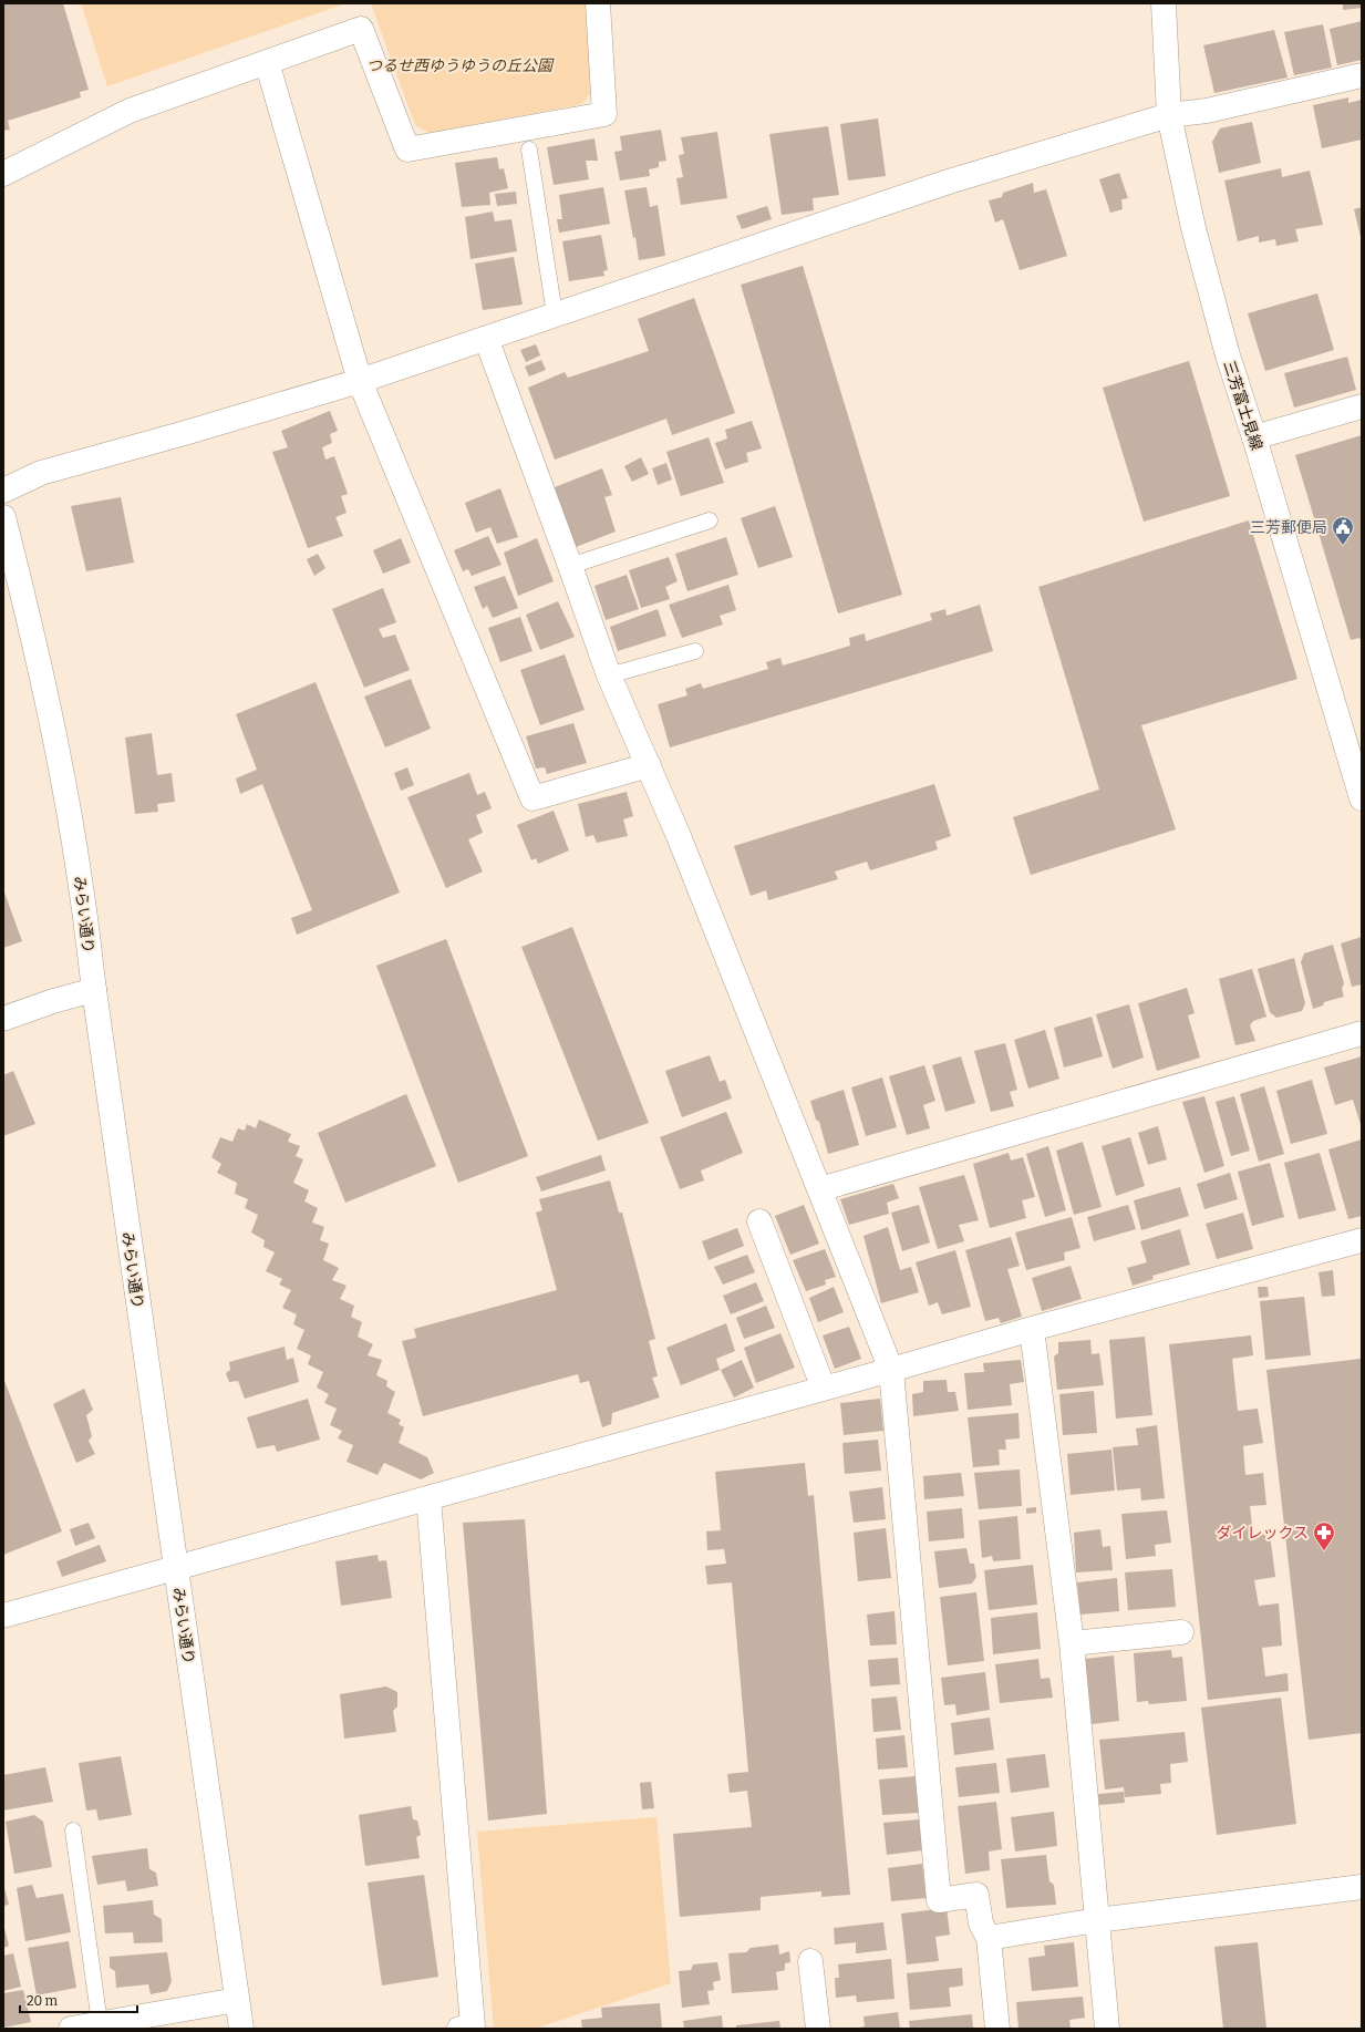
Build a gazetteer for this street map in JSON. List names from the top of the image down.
{
  "streets": {
    "street": ["三芳富士見線", "みらい通り"]
  },
  "parks": ["つるせ西ゆうゆうの丘公園"],
  "places": {
    "public building": ["三芳郵便局"],
    "pharmacy": ["ダイレックス"]
  },
  "scale_bar": "20 m"
}
